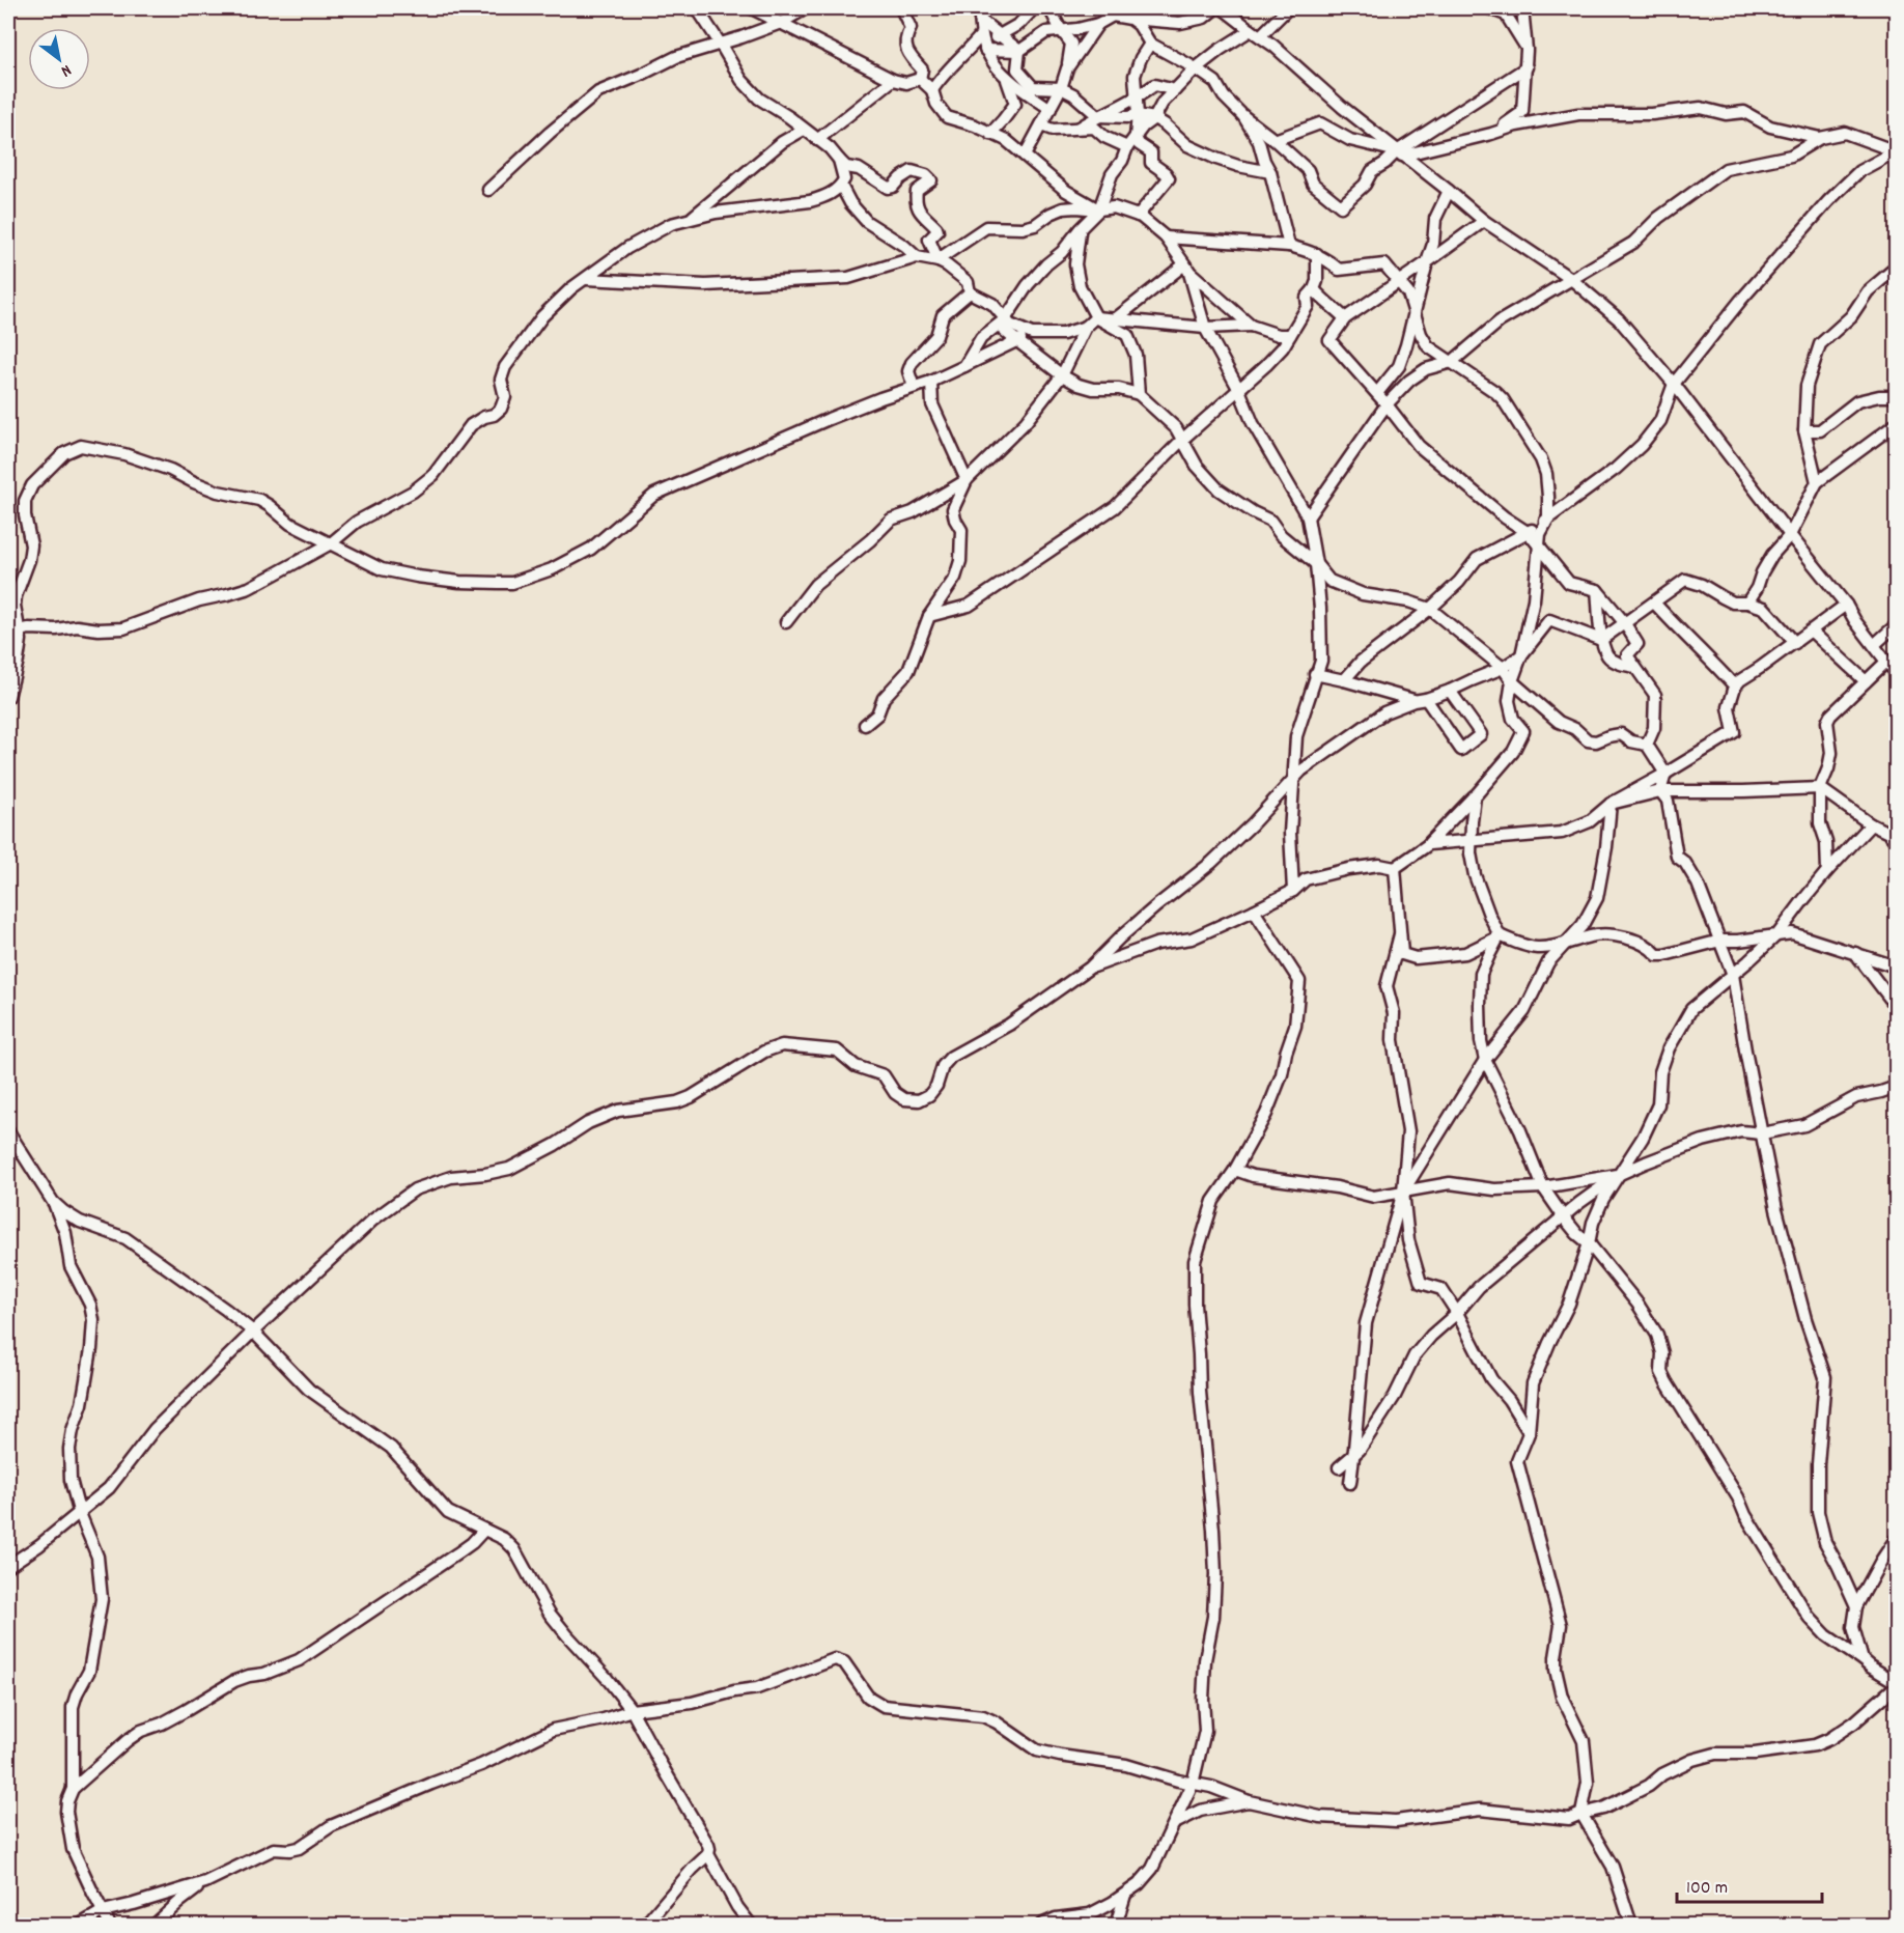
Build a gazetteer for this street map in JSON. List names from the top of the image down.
{
  "scale_bar": "100 m",
  "north": "bottom right"
}
